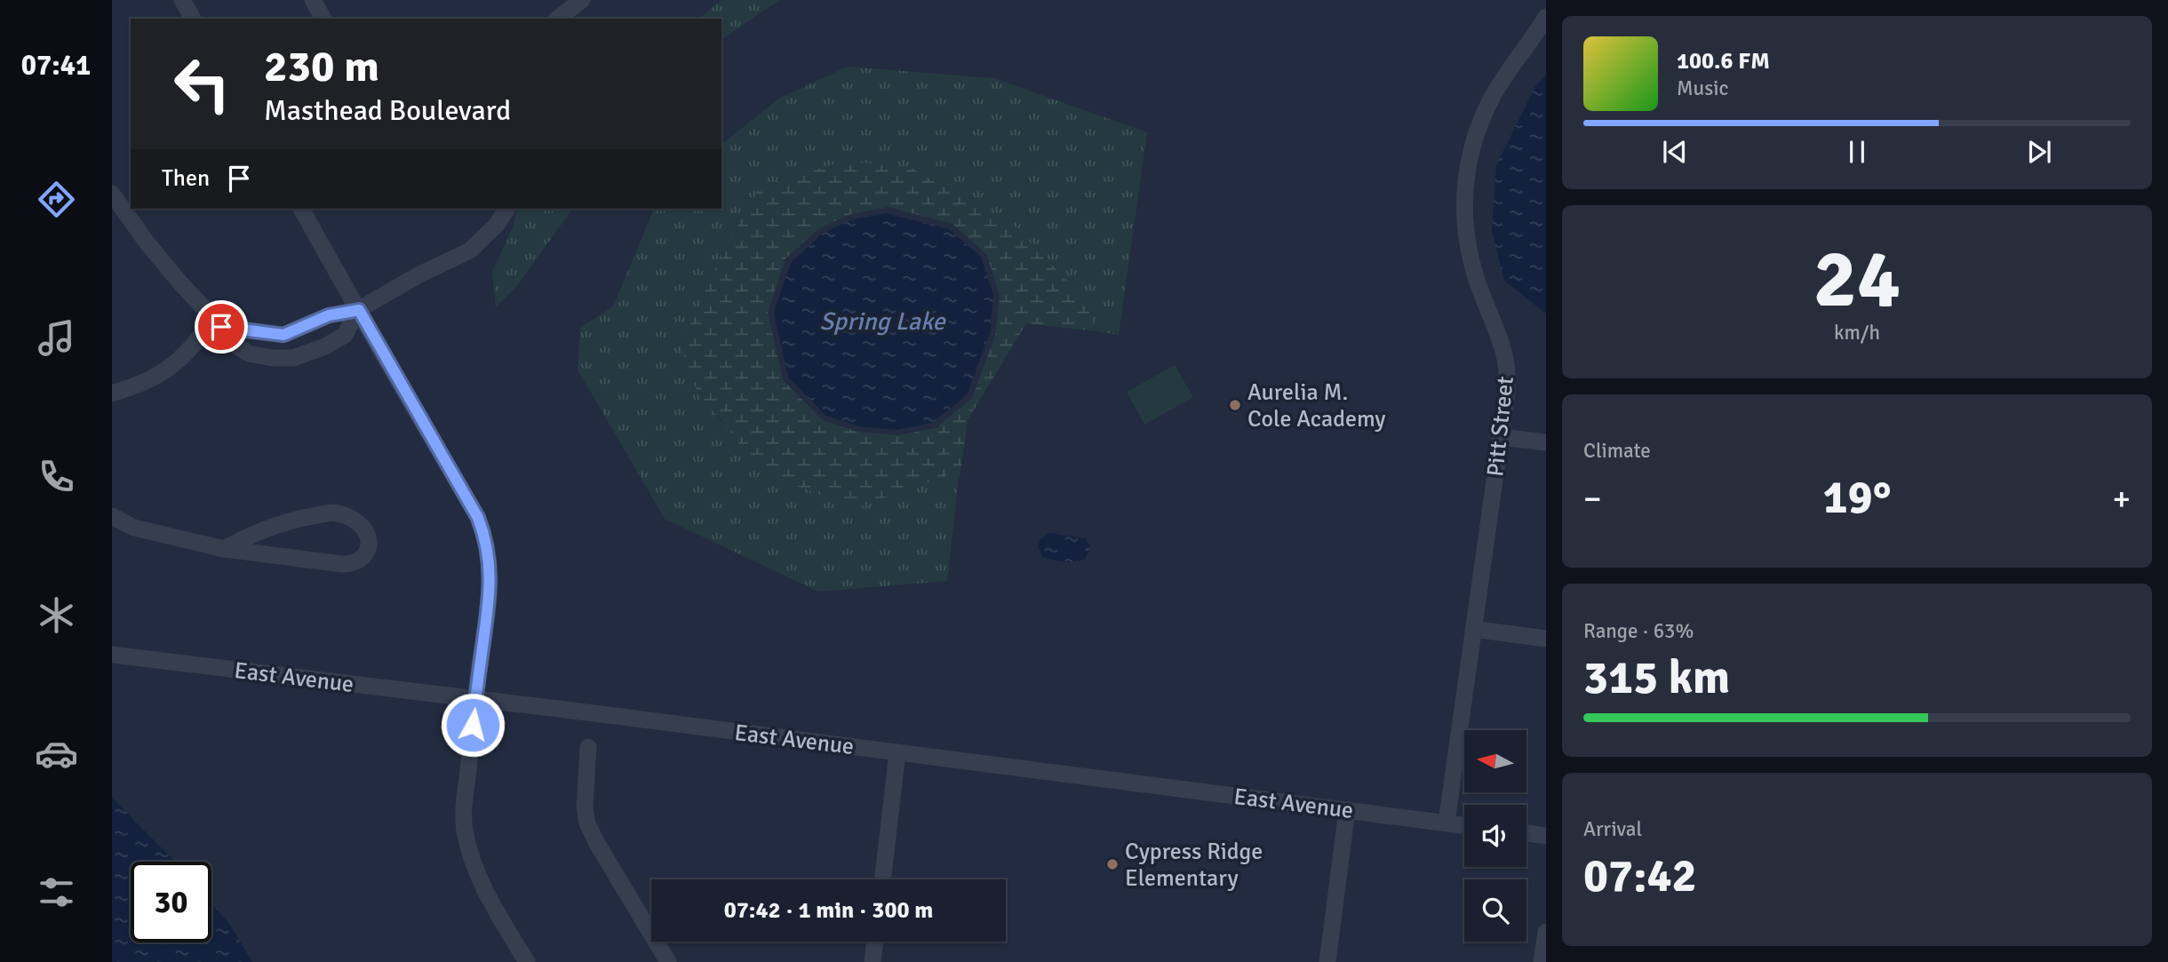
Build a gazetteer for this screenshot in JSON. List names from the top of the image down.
{
  "streets": {
    "street": ["Pitt Street", "East Avenue"]
  },
  "crossings": [
    ["Pitt Street", "East Avenue"]
  ],
  "water": ["Spring Lake"],
  "places": ["Aurelia M. Cole Academy", "Cypress Ridge Elementary"],
  "north": "left",
  "page": {
    "tabs": "07:41",
    "turn": ["230 m", "Masthead Boulevard"],
    "song": ["100.6 FM", "Music"],
    "then": "Then",
    "tile": [
      ["24", "km/h"],
      "Climate",
      ["Range · 63%", "315 km"],
      ["Arrival", "07:42"]
    ],
    "heat": ["−", "19°", "+"],
    "limit": "30",
    "trip": "07:42 · 1 min · 300 m"
  }
}
